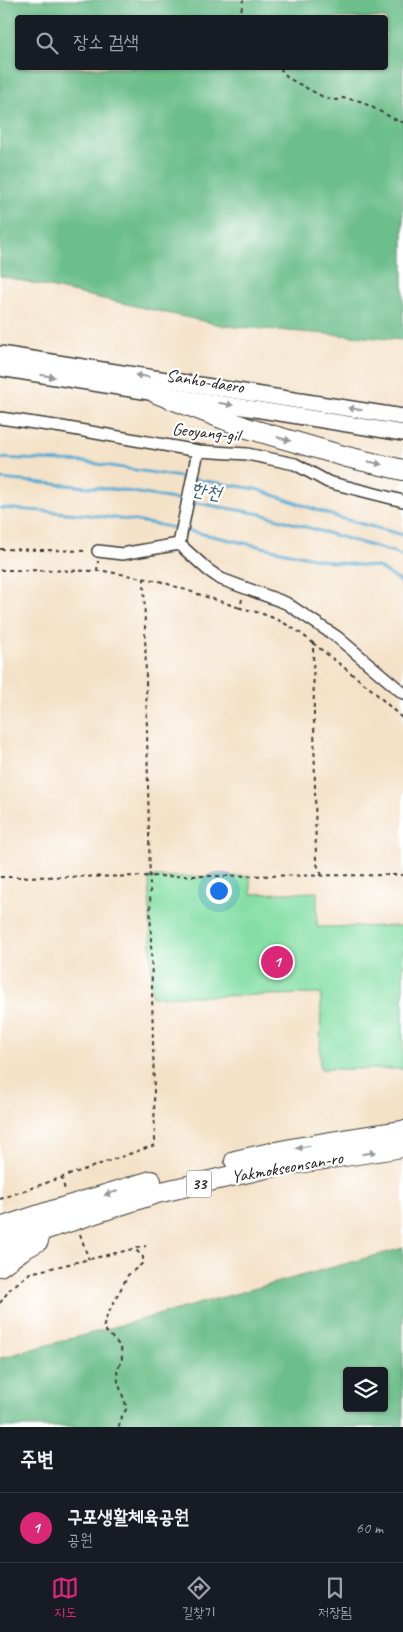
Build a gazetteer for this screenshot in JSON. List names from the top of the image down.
{
  "streets": {
    "highway": ["Yakmokseonsan-ro", "33"],
    "street": ["Sanho-daero", "Geoyang-gil"]
  },
  "water": ["한천"],
  "page": {
    "search": "장소 검색",
    "pins": "1",
    "heading": "주변",
    "list": [
      {
        "mark": "1",
        "name": "구포생활체육공원",
        "note": "공원",
        "value": "60 m"
      }
    ],
    "nav": ["지도", "길찾기", "저장됨"]
  }
}
